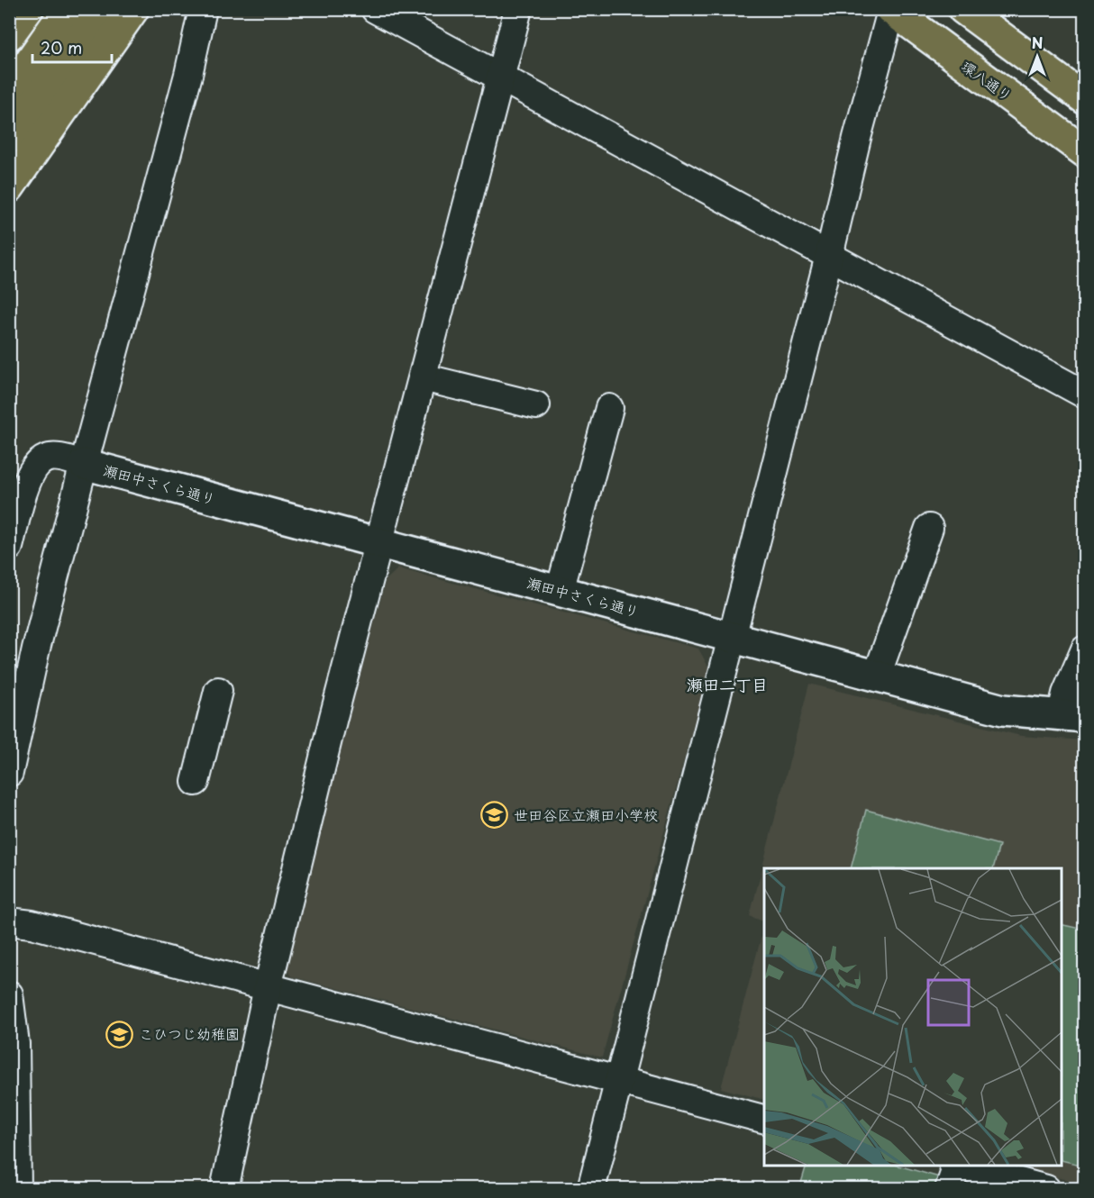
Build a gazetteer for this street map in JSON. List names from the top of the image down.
{
  "streets": {
    "highway": ["環八通り"],
    "street": ["瀬田中さくら通り"]
  },
  "districts": ["瀬田二丁目"],
  "places": {
    "school or university": ["世田谷区立瀬田小学校", "こひつじ幼稚園"]
  },
  "scale_bar": "20 m",
  "north": "top"
}
